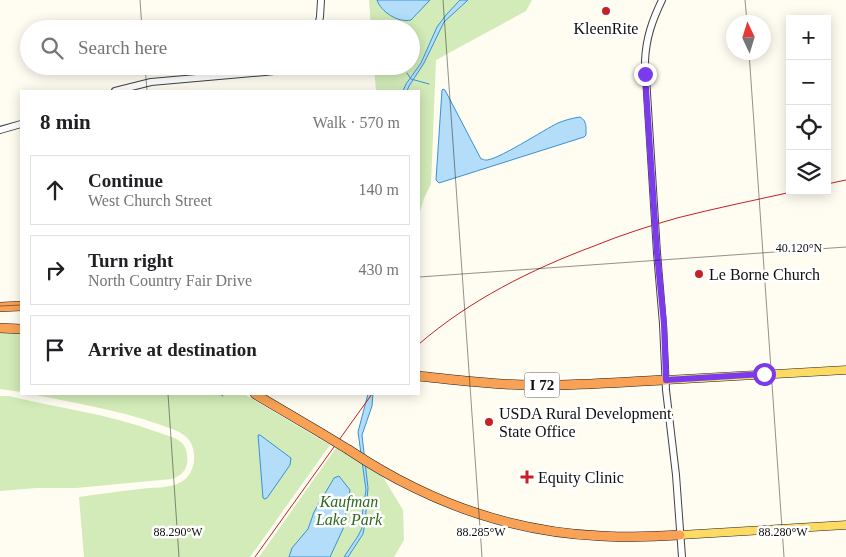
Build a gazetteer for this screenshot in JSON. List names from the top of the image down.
{
  "streets": {
    "highway": ["I 72"]
  },
  "parks": ["Kaufman Lake Park"],
  "places": {
    "other": ["KleenRite", "Le Borne Church", "USDA Rural Development State Office"],
    "health": ["Equity Clinic"]
  },
  "north": "top",
  "page": {
    "map_buttons": ["+", "−"],
    "search": "Search here",
    "heading": ["8 min", "Walk · 570 m"],
    "list": [
      ["Continue", "West Church Street", "140 m"],
      ["Turn right", "North Country Fair Drive", "430 m"],
      "Arrive at destination"
    ]
  },
  "coordinates": [
    "40.120°N",
    "88.290°W",
    "88.285°W",
    "88.280°W"
  ]
}
